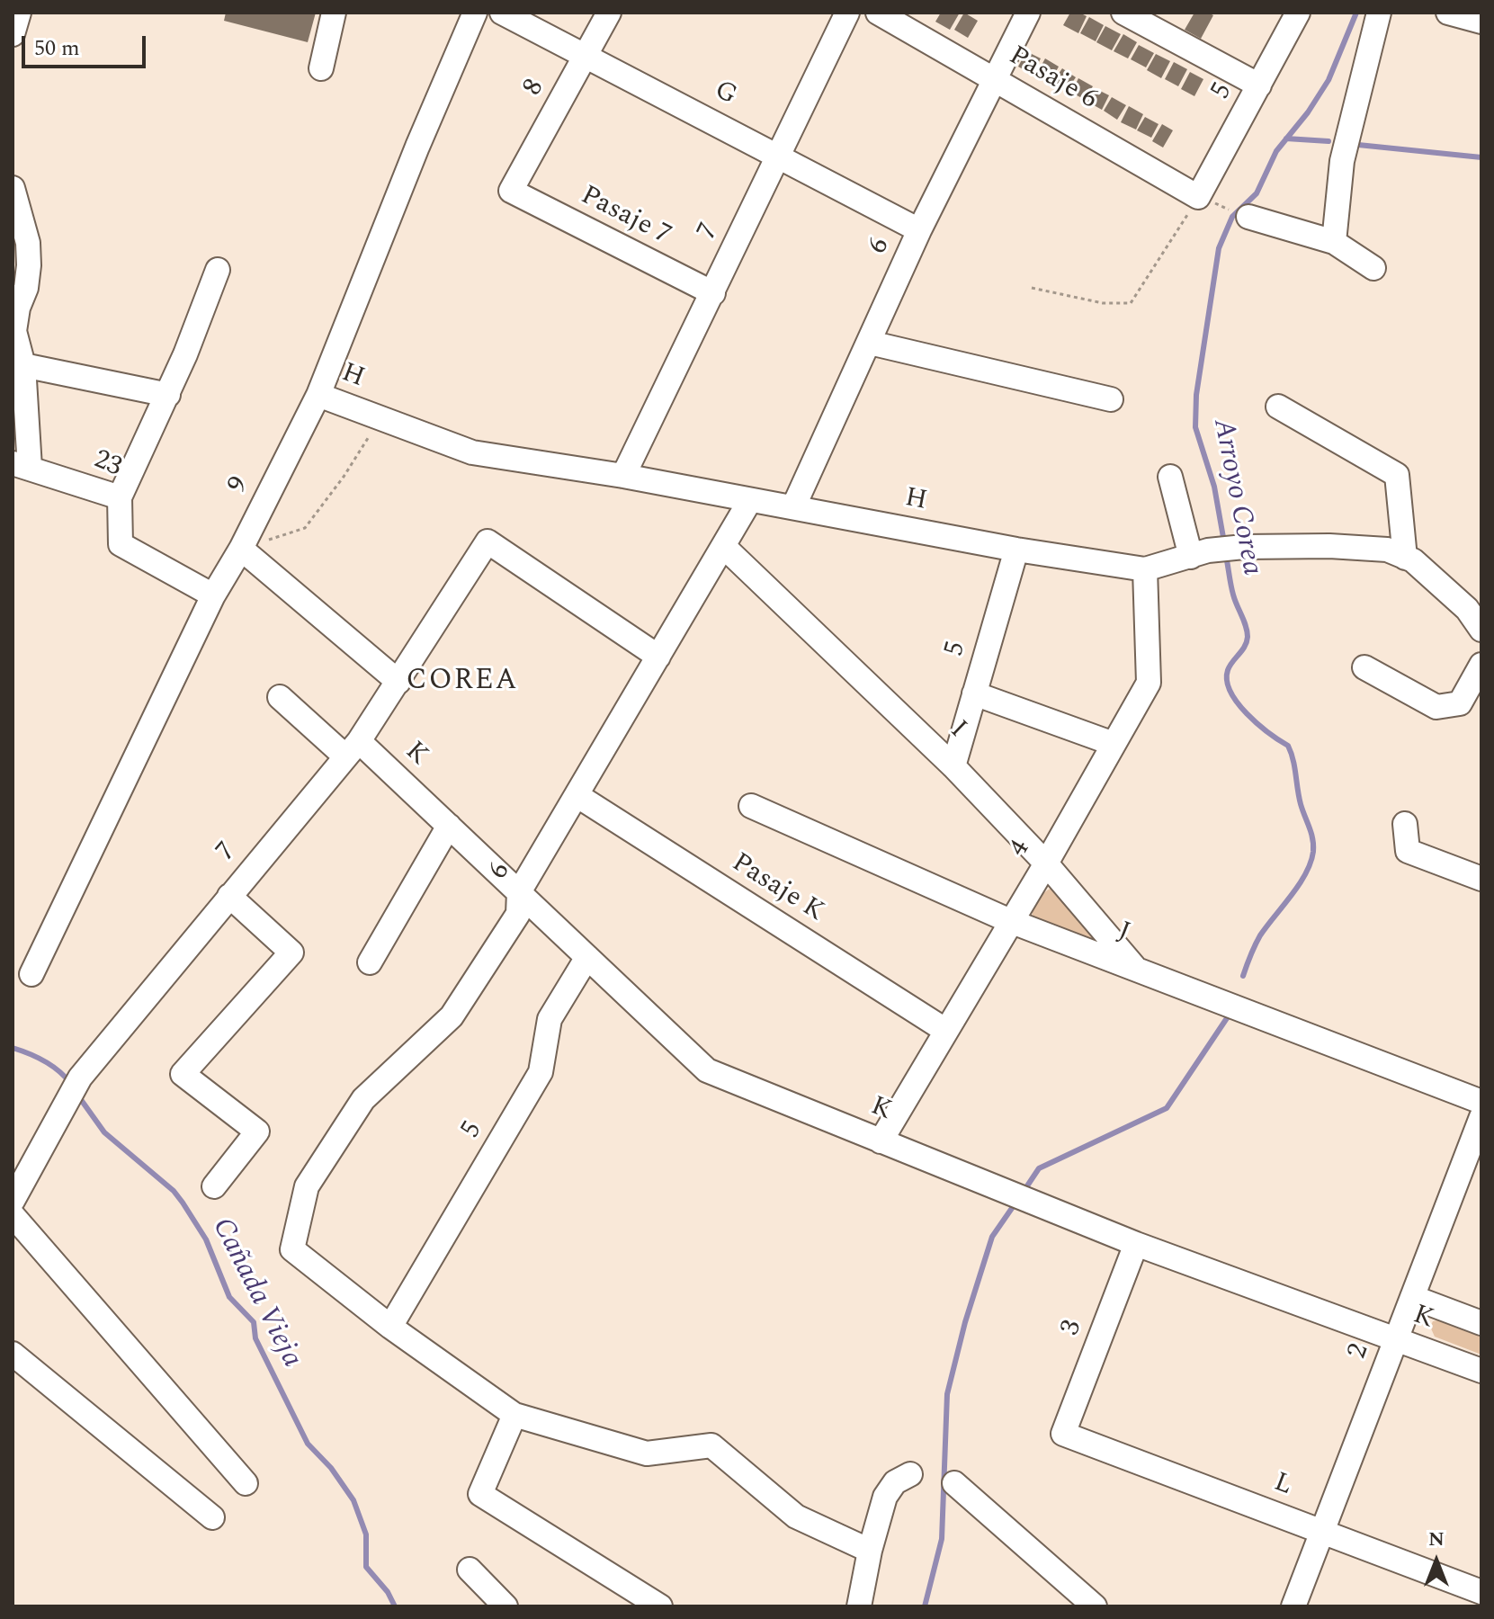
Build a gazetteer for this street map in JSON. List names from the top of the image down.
{
  "streets": {
    "street": [
      "Pasaje 6",
      "8",
      "5",
      "G",
      "Pasaje 7",
      "7",
      "6",
      "H",
      "23",
      "9",
      "I",
      "K",
      "4",
      "Pasaje K",
      "J",
      "3",
      "2",
      "L"
    ]
  },
  "crossings": [
    ["Pasaje 6", "5"],
    ["Pasaje 6", "6"],
    ["8", "G"],
    ["8", "Pasaje 7"],
    ["5", "6"],
    ["5", "H"],
    ["5", "I"],
    ["5", "K"],
    ["G", "7"],
    ["G", "6"],
    ["Pasaje 7", "7"],
    ["7", "6"],
    ["7", "H"],
    ["7", "K"],
    ["6", "H"],
    ["6", "I"],
    ["6", "K"],
    ["6", "Pasaje K"],
    ["H", "9"],
    ["H", "4"],
    ["23", "9"],
    ["I", "4"],
    ["I", "J"],
    ["K", "4"],
    ["K", "3"],
    ["K", "2"],
    ["4", "Pasaje K"],
    ["4", "J"],
    ["3", "L"],
    ["2", "L"]
  ],
  "districts": ["COREA"],
  "water": ["Arroyo Corea", "Cañada Vieja"],
  "scale_bar": "50 m",
  "north": "top"
}
